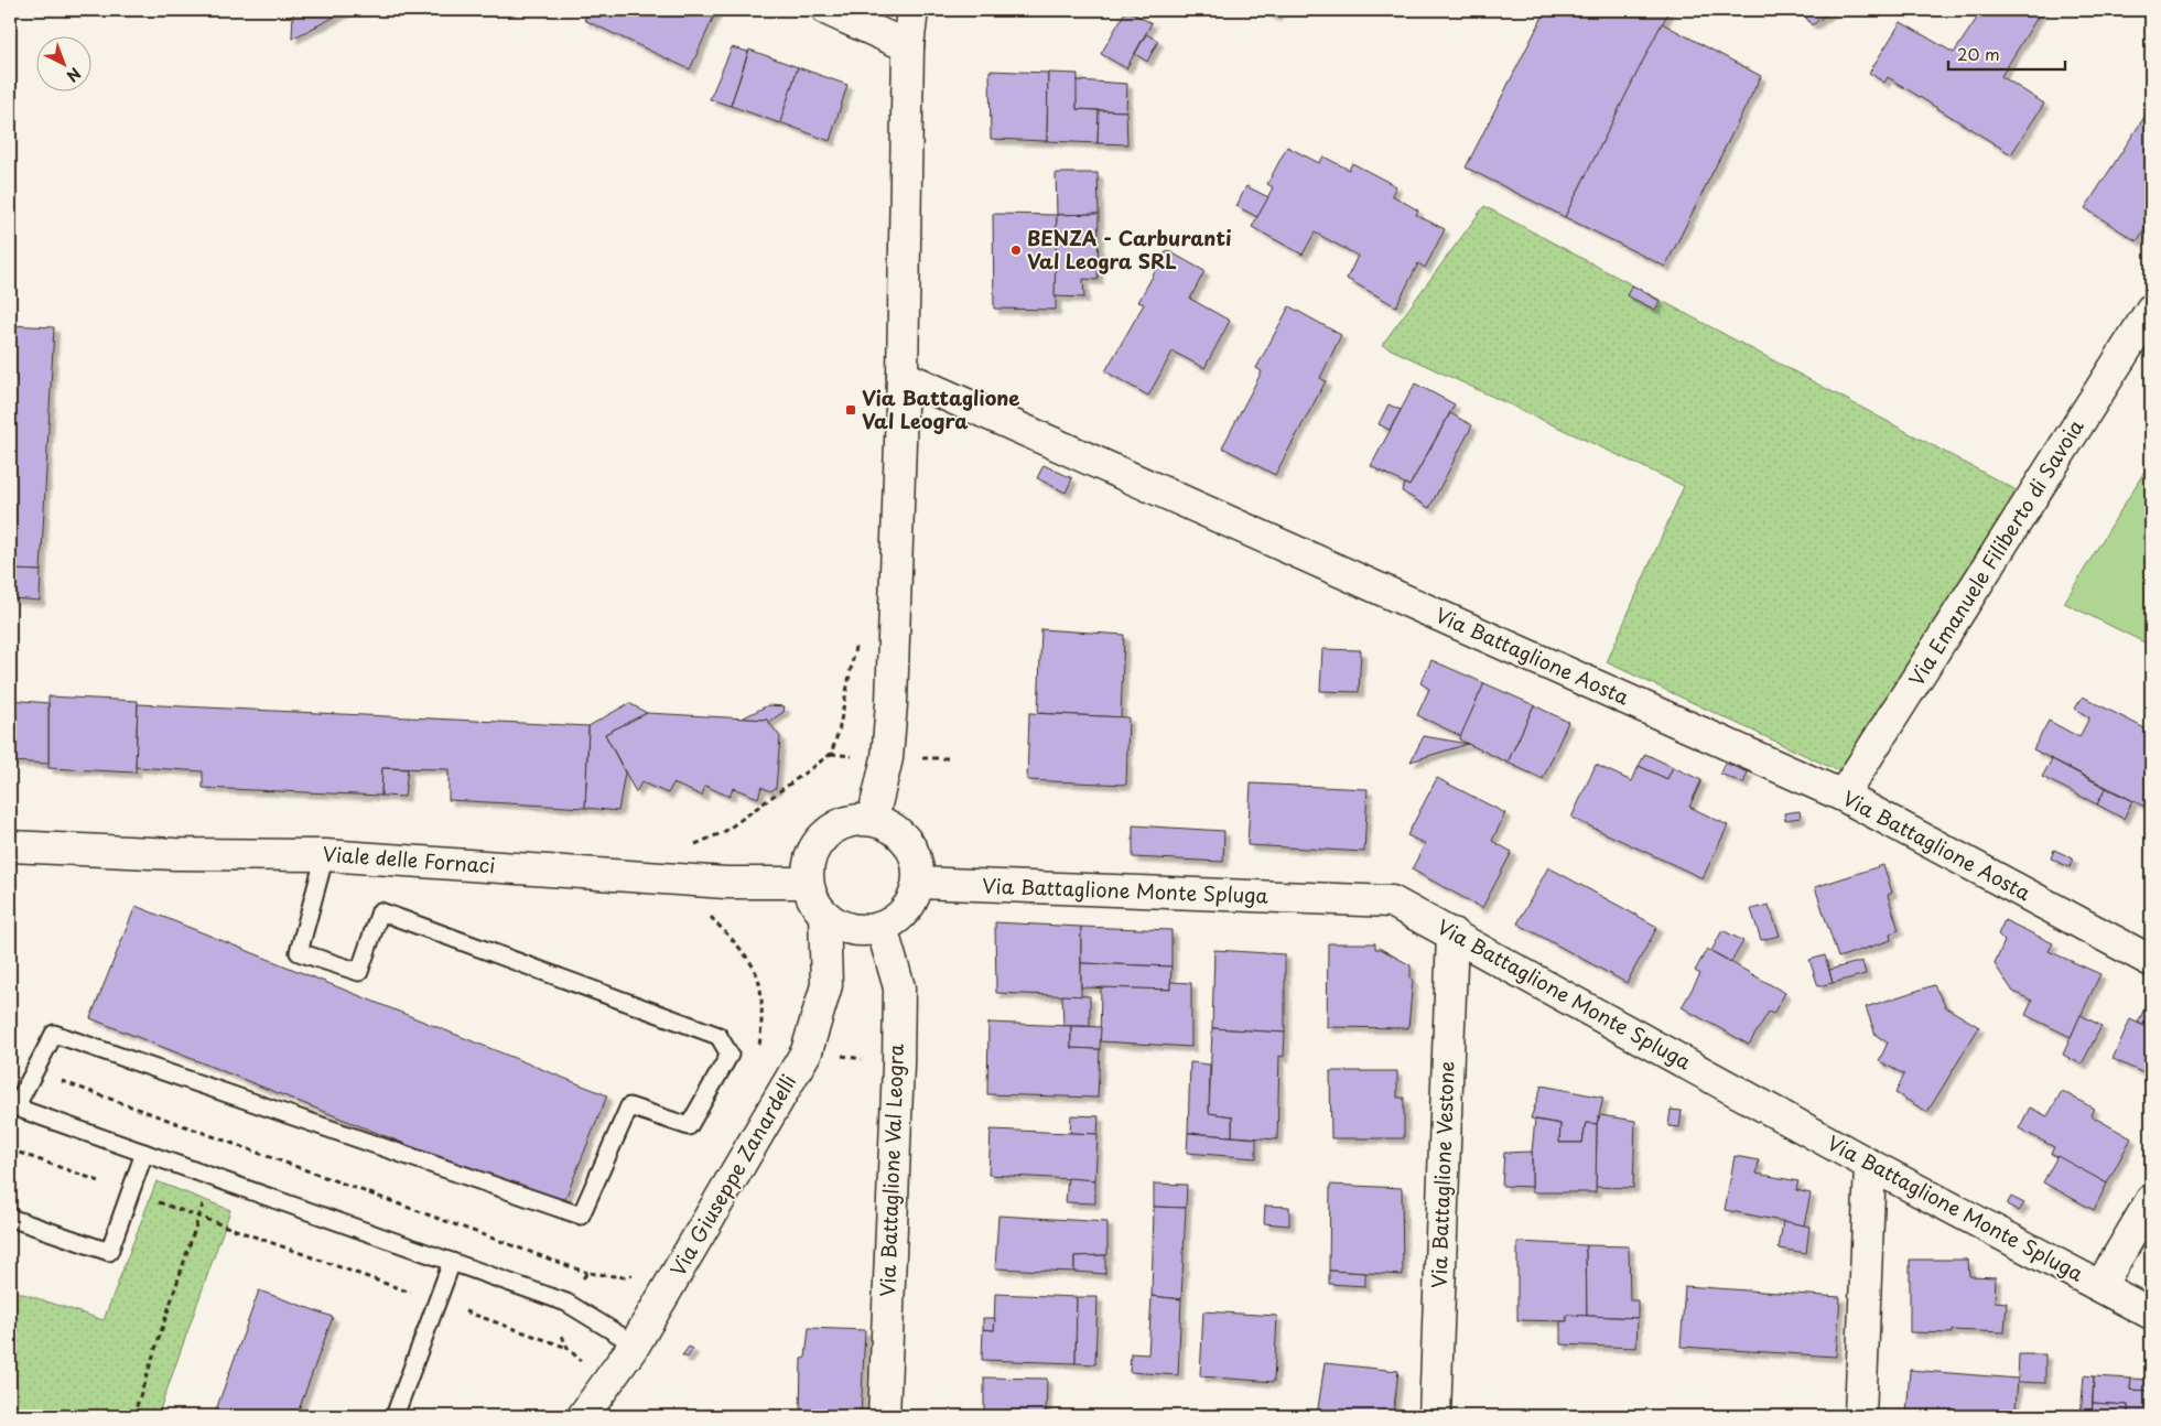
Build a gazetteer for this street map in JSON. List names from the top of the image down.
{
  "streets": {
    "street": [
      "Via Emanuele Filiberto di Savoia",
      "Via Battaglione Aosta",
      "Viale delle Fornaci",
      "Via Battaglione Monte Spluga",
      "Via Battaglione Val Leogra",
      "Via Battaglione Vestone",
      "Via Giuseppe Zanardelli"
    ]
  },
  "crossings": [
    ["Via Emanuele Filiberto di Savoia", "Via Battaglione Aosta"],
    ["Viale delle Fornaci", "Via Battaglione Monte Spluga"],
    ["Viale delle Fornaci", "Via Battaglione Val Leogra"],
    ["Viale delle Fornaci", "Via Giuseppe Zanardelli"],
    ["Via Battaglione Monte Spluga", "Via Battaglione Val Leogra"],
    ["Via Battaglione Monte Spluga", "Via Battaglione Vestone"],
    ["Via Battaglione Monte Spluga", "Via Giuseppe Zanardelli"],
    ["Via Battaglione Val Leogra", "Via Giuseppe Zanardelli"]
  ],
  "places": {
    "other": ["BENZA - Carburanti Val Leogra SRL"],
    "transit": ["Via Battaglione Val Leogra"]
  },
  "scale_bar": "20 m",
  "north": "bottom right"
}
